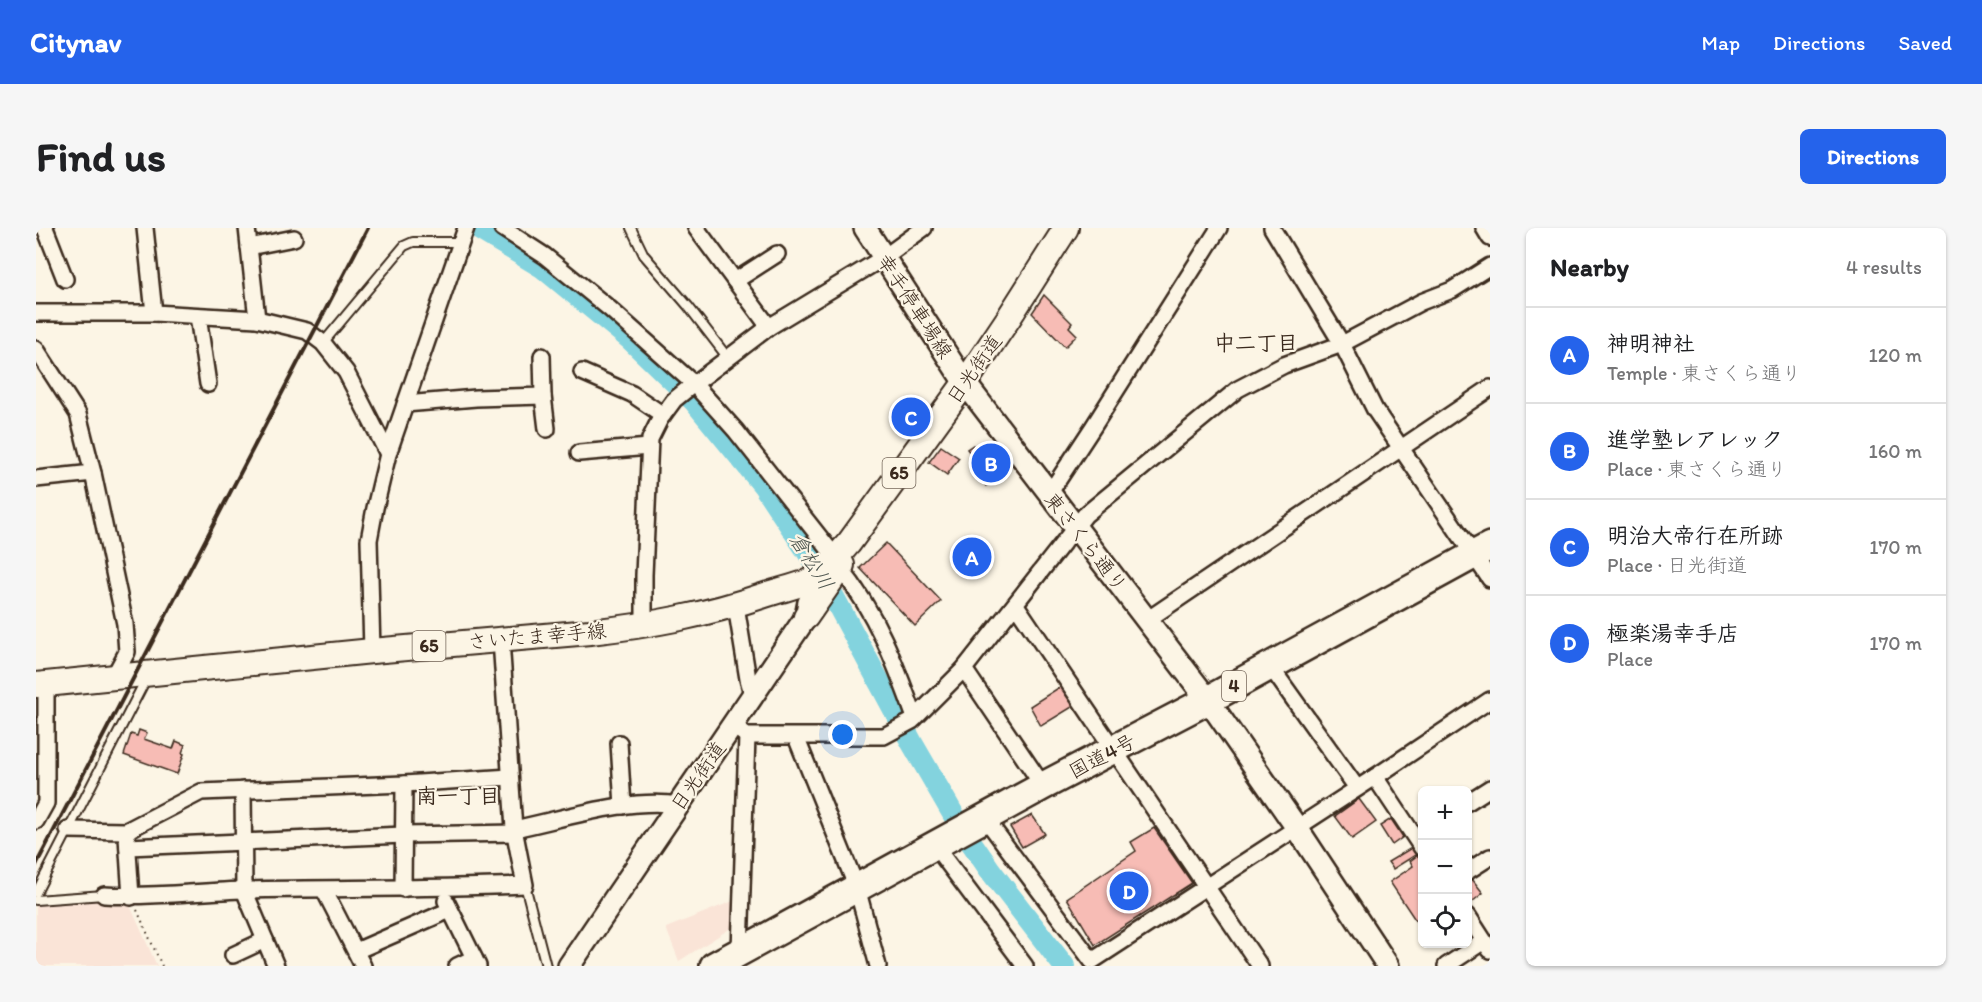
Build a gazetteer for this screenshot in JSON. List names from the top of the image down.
{
  "streets": {
    "highway": ["4", "国道4号"],
    "main road": ["日光街道", "65", "さいたま幸手線"],
    "street": ["幸手停車場線", "東さくら通り"]
  },
  "crossings": [
    ["幸手停車場線", "日光街道"],
    ["幸手停車場線", "東さくら通り"],
    ["日光街道", "東さくら通り"],
    ["日光街道", "さいたま幸手線"],
    ["東さくら通り", "国道4号"]
  ],
  "districts": ["中二丁目", "南一丁目"],
  "water": ["倉松川"],
  "page": {
    "header": "Citynav",
    "nav": ["Map", "Directions", "Saved"],
    "buttons": "Directions",
    "title": "Find us",
    "heading": ["Nearby", "4 results"],
    "list": [
      {
        "mark": "A",
        "name": "神明神社",
        "note": "Temple · 東さくら通り",
        "value": "120 m"
      },
      {
        "mark": "B",
        "name": "進学塾レアレック",
        "note": "Place · 東さくら通り",
        "value": "160 m"
      },
      {
        "mark": "C",
        "name": "明治大帝行在所跡",
        "note": "Place · 日光街道",
        "value": "170 m"
      },
      {
        "mark": "D",
        "name": "極楽湯幸手店",
        "note": "Place",
        "value": "170 m"
      }
    ],
    "pins": [
      "C",
      "B",
      "A",
      "D"
    ],
    "map_buttons": ["+", "−"]
  }
}
